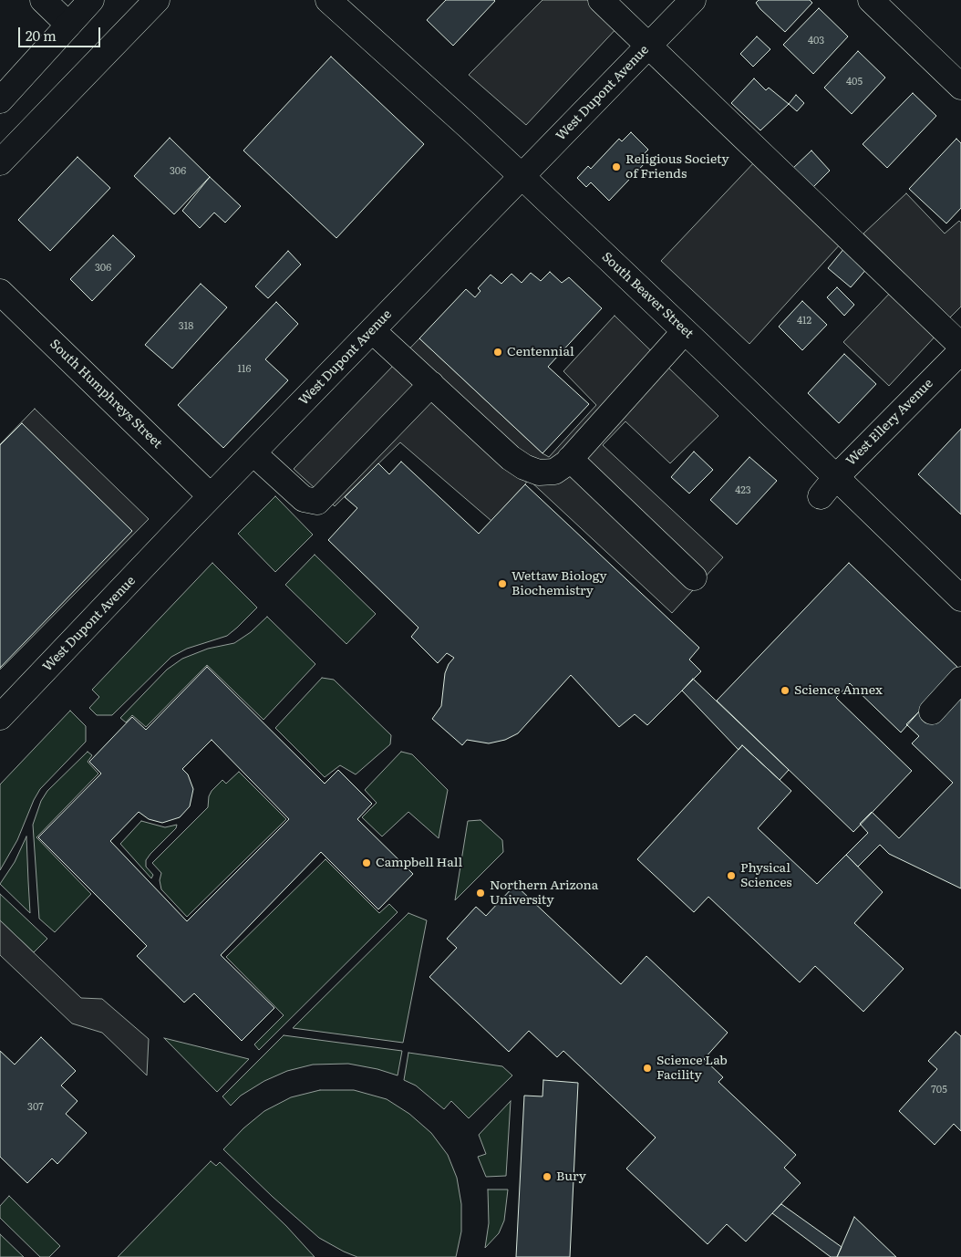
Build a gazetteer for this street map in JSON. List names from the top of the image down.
{
  "streets": {
    "street": [
      "West Dupont Avenue",
      "South Beaver Street",
      "South Humphreys Street",
      "West Ellery Avenue"
    ]
  },
  "crossings": [
    ["West Dupont Avenue", "South Beaver Street"],
    ["West Dupont Avenue", "South Humphreys Street"],
    ["South Beaver Street", "West Ellery Avenue"]
  ],
  "places": [
    "Religious Society of Friends",
    "Centennial",
    "Wettaw Biology Biochemistry",
    "Science Annex",
    "Campbell Hall",
    "Physical Sciences",
    "Northern Arizona University",
    "Science Lab Facility",
    "Bury"
  ],
  "house_numbers": [
    "403",
    "405",
    "306",
    "306",
    "412",
    "318",
    "116",
    "423",
    "705",
    "307"
  ],
  "scale_bar": "20 m"
}
